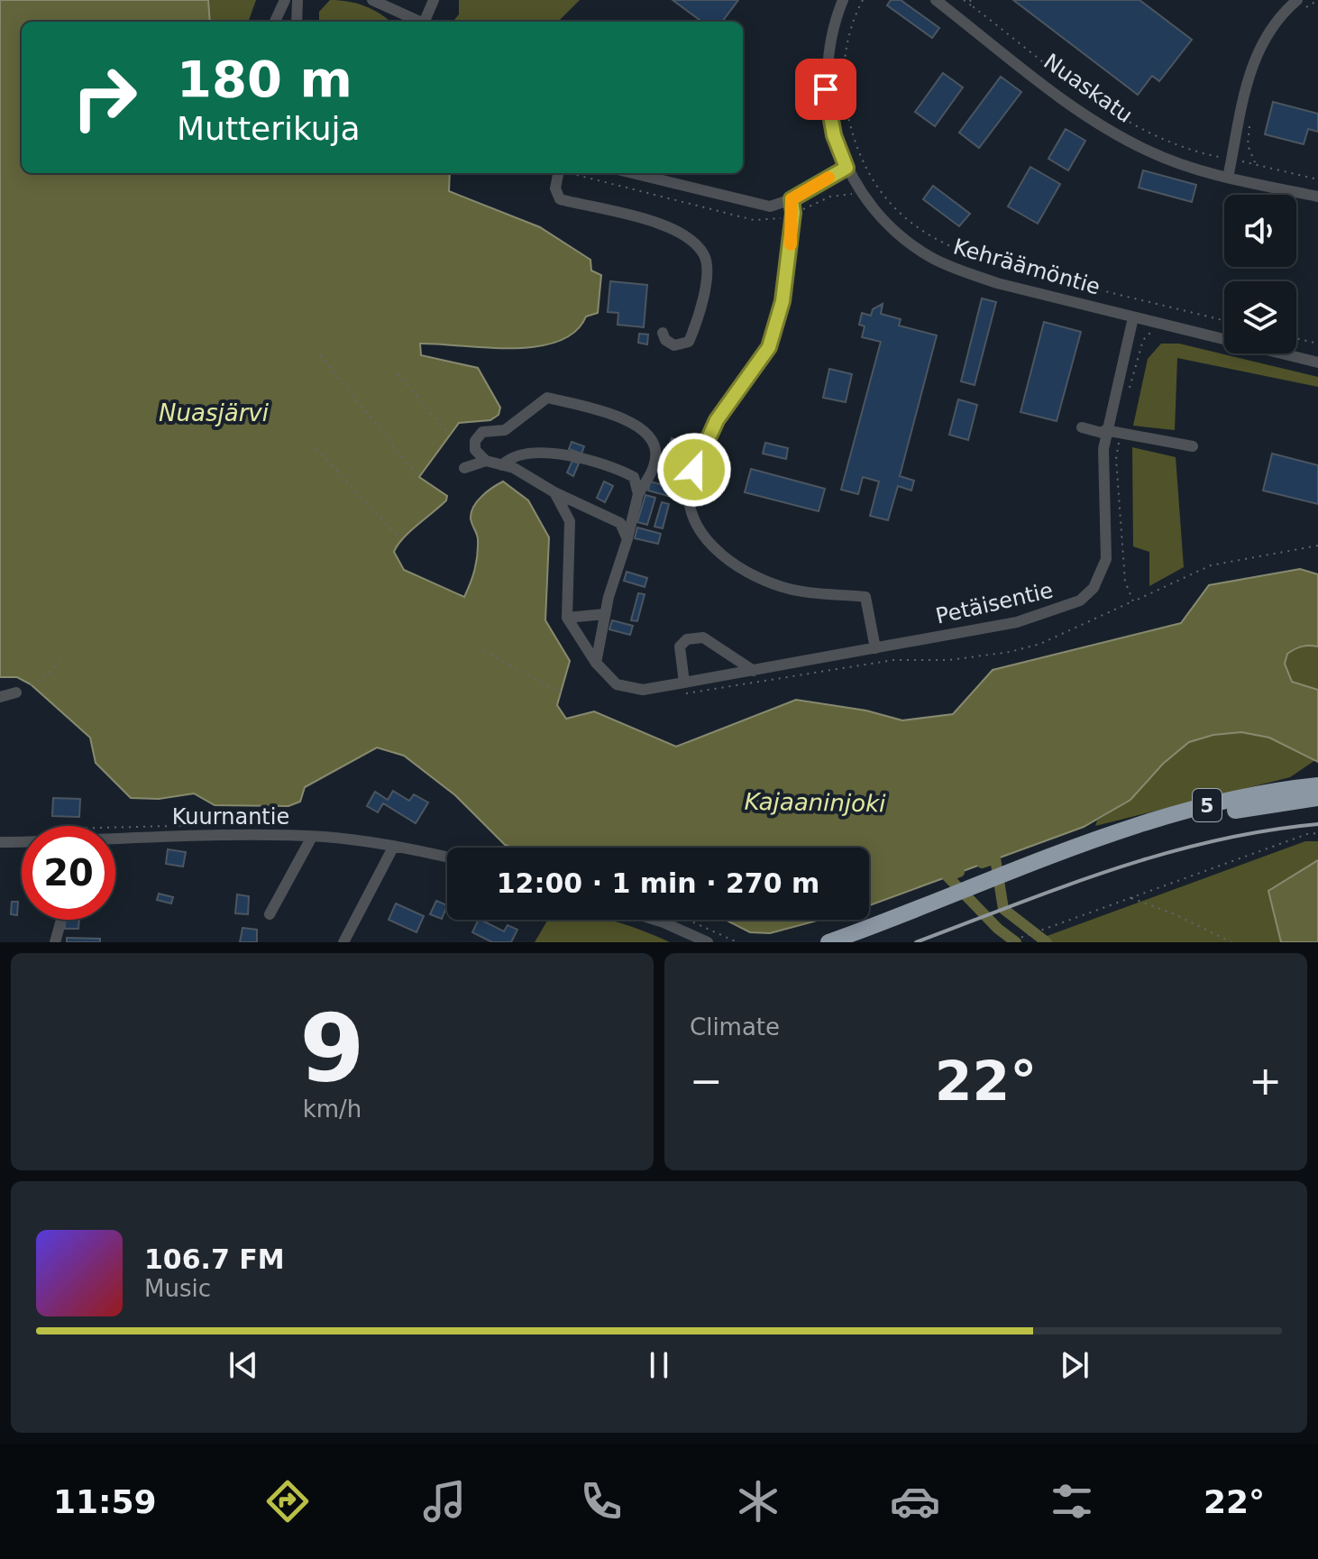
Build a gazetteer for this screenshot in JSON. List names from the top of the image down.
{
  "streets": {
    "highway": ["5"],
    "street": [
      "Nuaskatu",
      "Kehräämöntie",
      "Petäisentie",
      "Kuurnantie"
    ]
  },
  "crossings": [
    ["Kehräämöntie", "Petäisentie"]
  ],
  "water": ["Nuasjärvi", "Kajaaninjoki"],
  "page": {
    "turn": ["180 m", "Mutterikuja"],
    "limit": "20",
    "trip": "12:00 · 1 min · 270 m",
    "tile": [
      ["9", "km/h"],
      "Climate"
    ],
    "heat": ["−", "22°", "+"],
    "song": ["106.7 FM", "Music"],
    "tabs": ["11:59", "22°"]
  }
}
